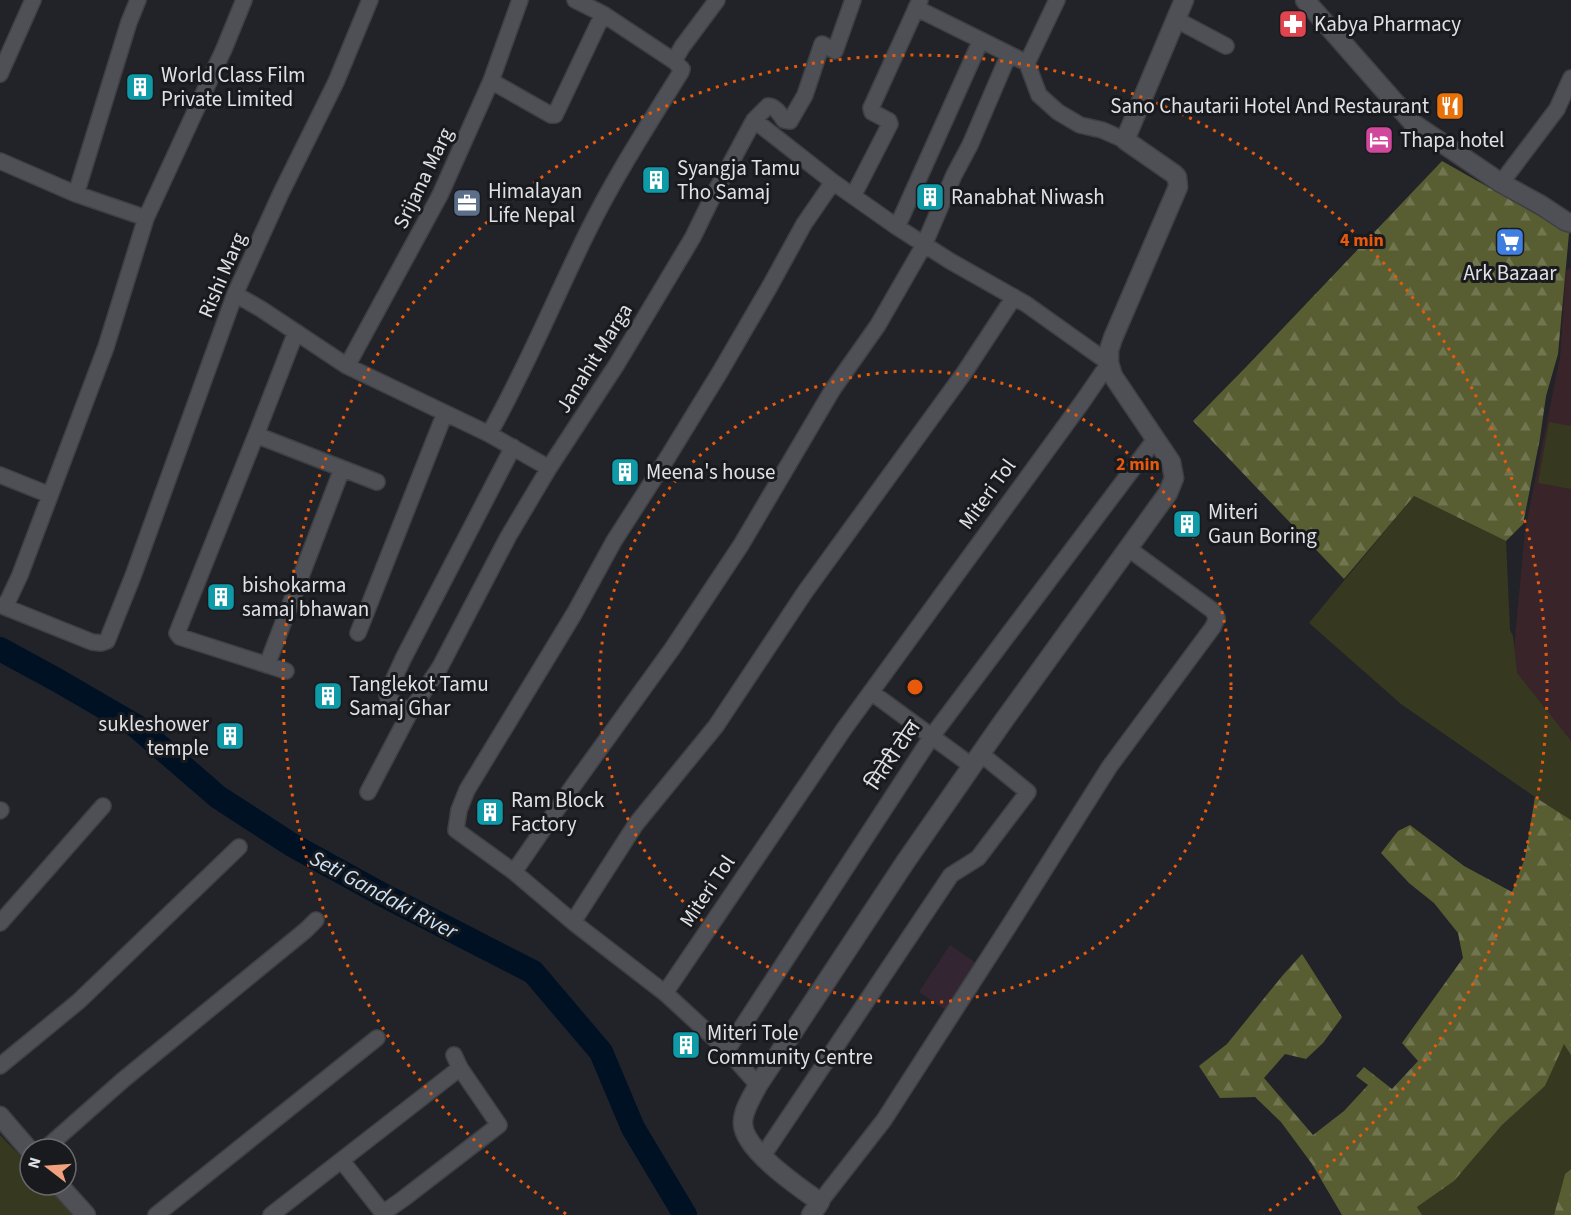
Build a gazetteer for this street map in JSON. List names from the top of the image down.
{
  "streets": {
    "main road": ["Miteri Tol"],
    "street": [
      "Srijana Marg",
      "Rishi Marg",
      "Janahit Marga",
      "मितेरी टोल"
    ]
  },
  "water": ["Seti Gandaki River"],
  "places": {
    "pharmacy": ["Kabya Pharmacy"],
    "building": [
      "World Class Film Private Limited",
      "Syangja Tamu Tho Samaj",
      "Ranabhat Niwash",
      "Meena's house",
      "Miteri Gaun Boring",
      "bishokarma samaj bhawan",
      "Tanglekot Tamu Samaj Ghar",
      "sukleshower temple",
      "Ram Block Factory",
      "Miteri Tole Community Centre"
    ],
    "restaurant": ["Sano Chautarii Hotel And Restaurant"],
    "hotel": ["Thapa hotel"],
    "office": ["Himalayan Life Nepal"],
    "supermarket": ["Ark Bazaar"]
  },
  "north": "left",
  "rings": ["4 min", "2 min"]
}
